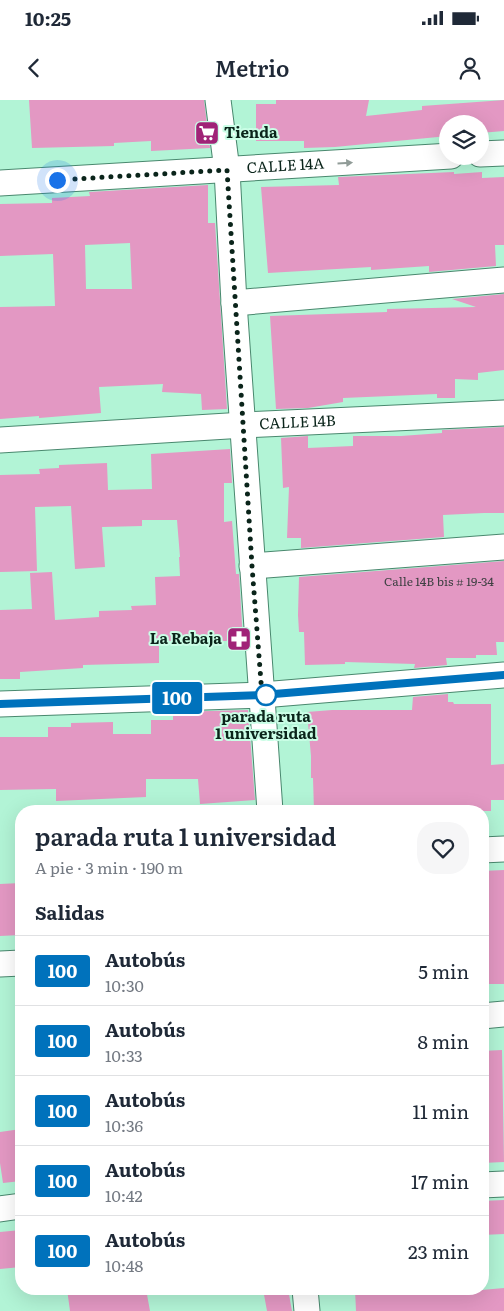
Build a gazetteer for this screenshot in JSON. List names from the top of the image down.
{
  "streets": {
    "street": ["CALLE 14A", "CALLE 14B"]
  },
  "places": {
    "supermarket": ["Tienda"],
    "pharmacy": ["La Rebaja"],
    "other": ["parada ruta 1 universidad"]
  },
  "lines": ["bus line 100"],
  "house_numbers": ["Calle 14B bis # 19-34"],
  "page": {
    "status": "10:25",
    "header": "Metrio",
    "on_map": "100",
    "heading": [
      ["parada ruta 1 universidad", "A pie · 3 min · 190 m"],
      "Salidas"
    ],
    "list": [
      {
        "mark": "100",
        "name": "Autobús",
        "note": "10:30",
        "value": "5 min"
      },
      {
        "mark": "100",
        "name": "Autobús",
        "note": "10:33",
        "value": "8 min"
      },
      {
        "mark": "100",
        "name": "Autobús",
        "note": "10:36",
        "value": "11 min"
      },
      {
        "mark": "100",
        "name": "Autobús",
        "note": "10:42",
        "value": "17 min"
      },
      {
        "mark": "100",
        "name": "Autobús",
        "note": "10:48",
        "value": "23 min"
      }
    ]
  }
}
